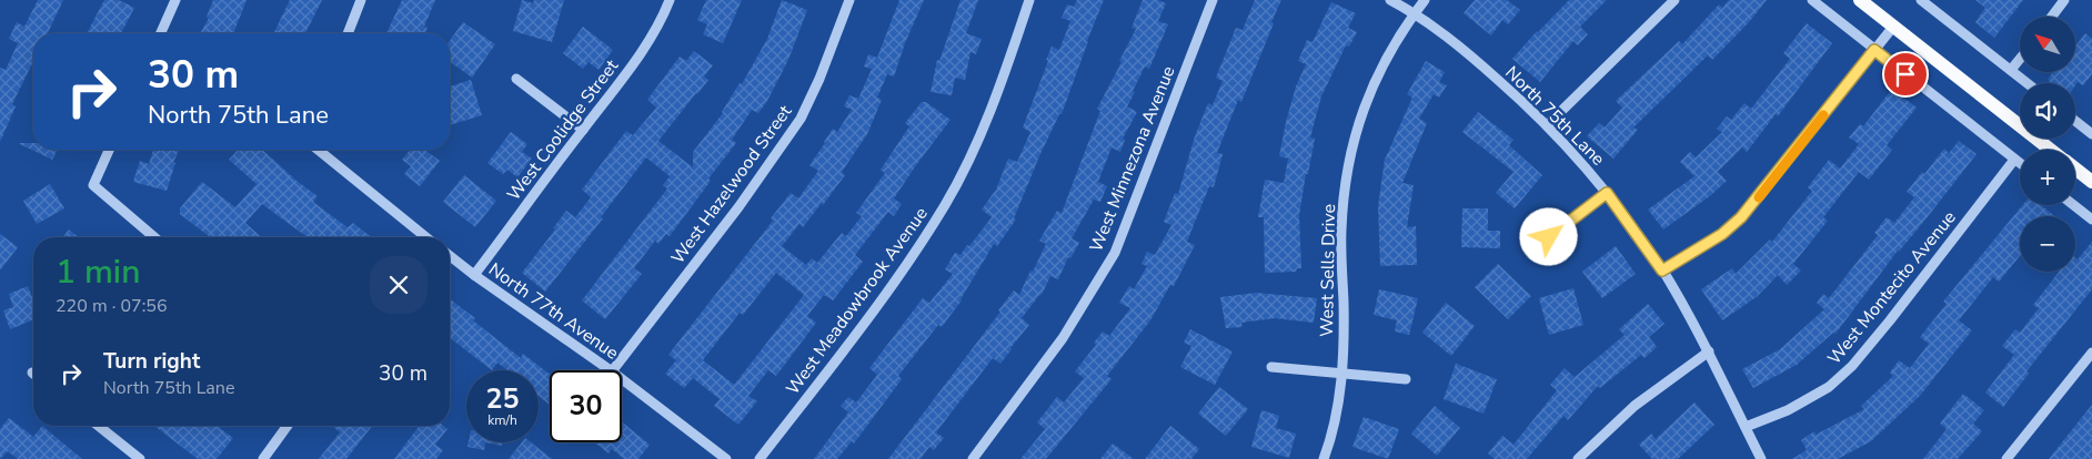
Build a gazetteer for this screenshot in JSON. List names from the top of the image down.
{
  "streets": {
    "street": [
      "North 75th Lane",
      "West Coolidge Street",
      "West Minnezona Avenue",
      "West Hazelwood Street",
      "West Sells Drive",
      "West Montecito Avenue",
      "West Meadowbrook Avenue",
      "North 77th Avenue"
    ]
  },
  "crossings": [
    ["North 75th Lane", "West Sells Drive"],
    ["North 75th Lane", "West Montecito Avenue"],
    ["West Coolidge Street", "North 77th Avenue"]
  ],
  "north": "top left",
  "page": {
    "map_buttons": ["+", "−"],
    "turn": ["30 m", "North 75th Lane"],
    "heading": ["1 min", "220 m · 07:56"],
    "list": [
      {
        "name": "Turn right",
        "note": "North 75th Lane",
        "value": "30 m"
      }
    ],
    "speed": "25 km/h",
    "limit": "30"
  }
}
